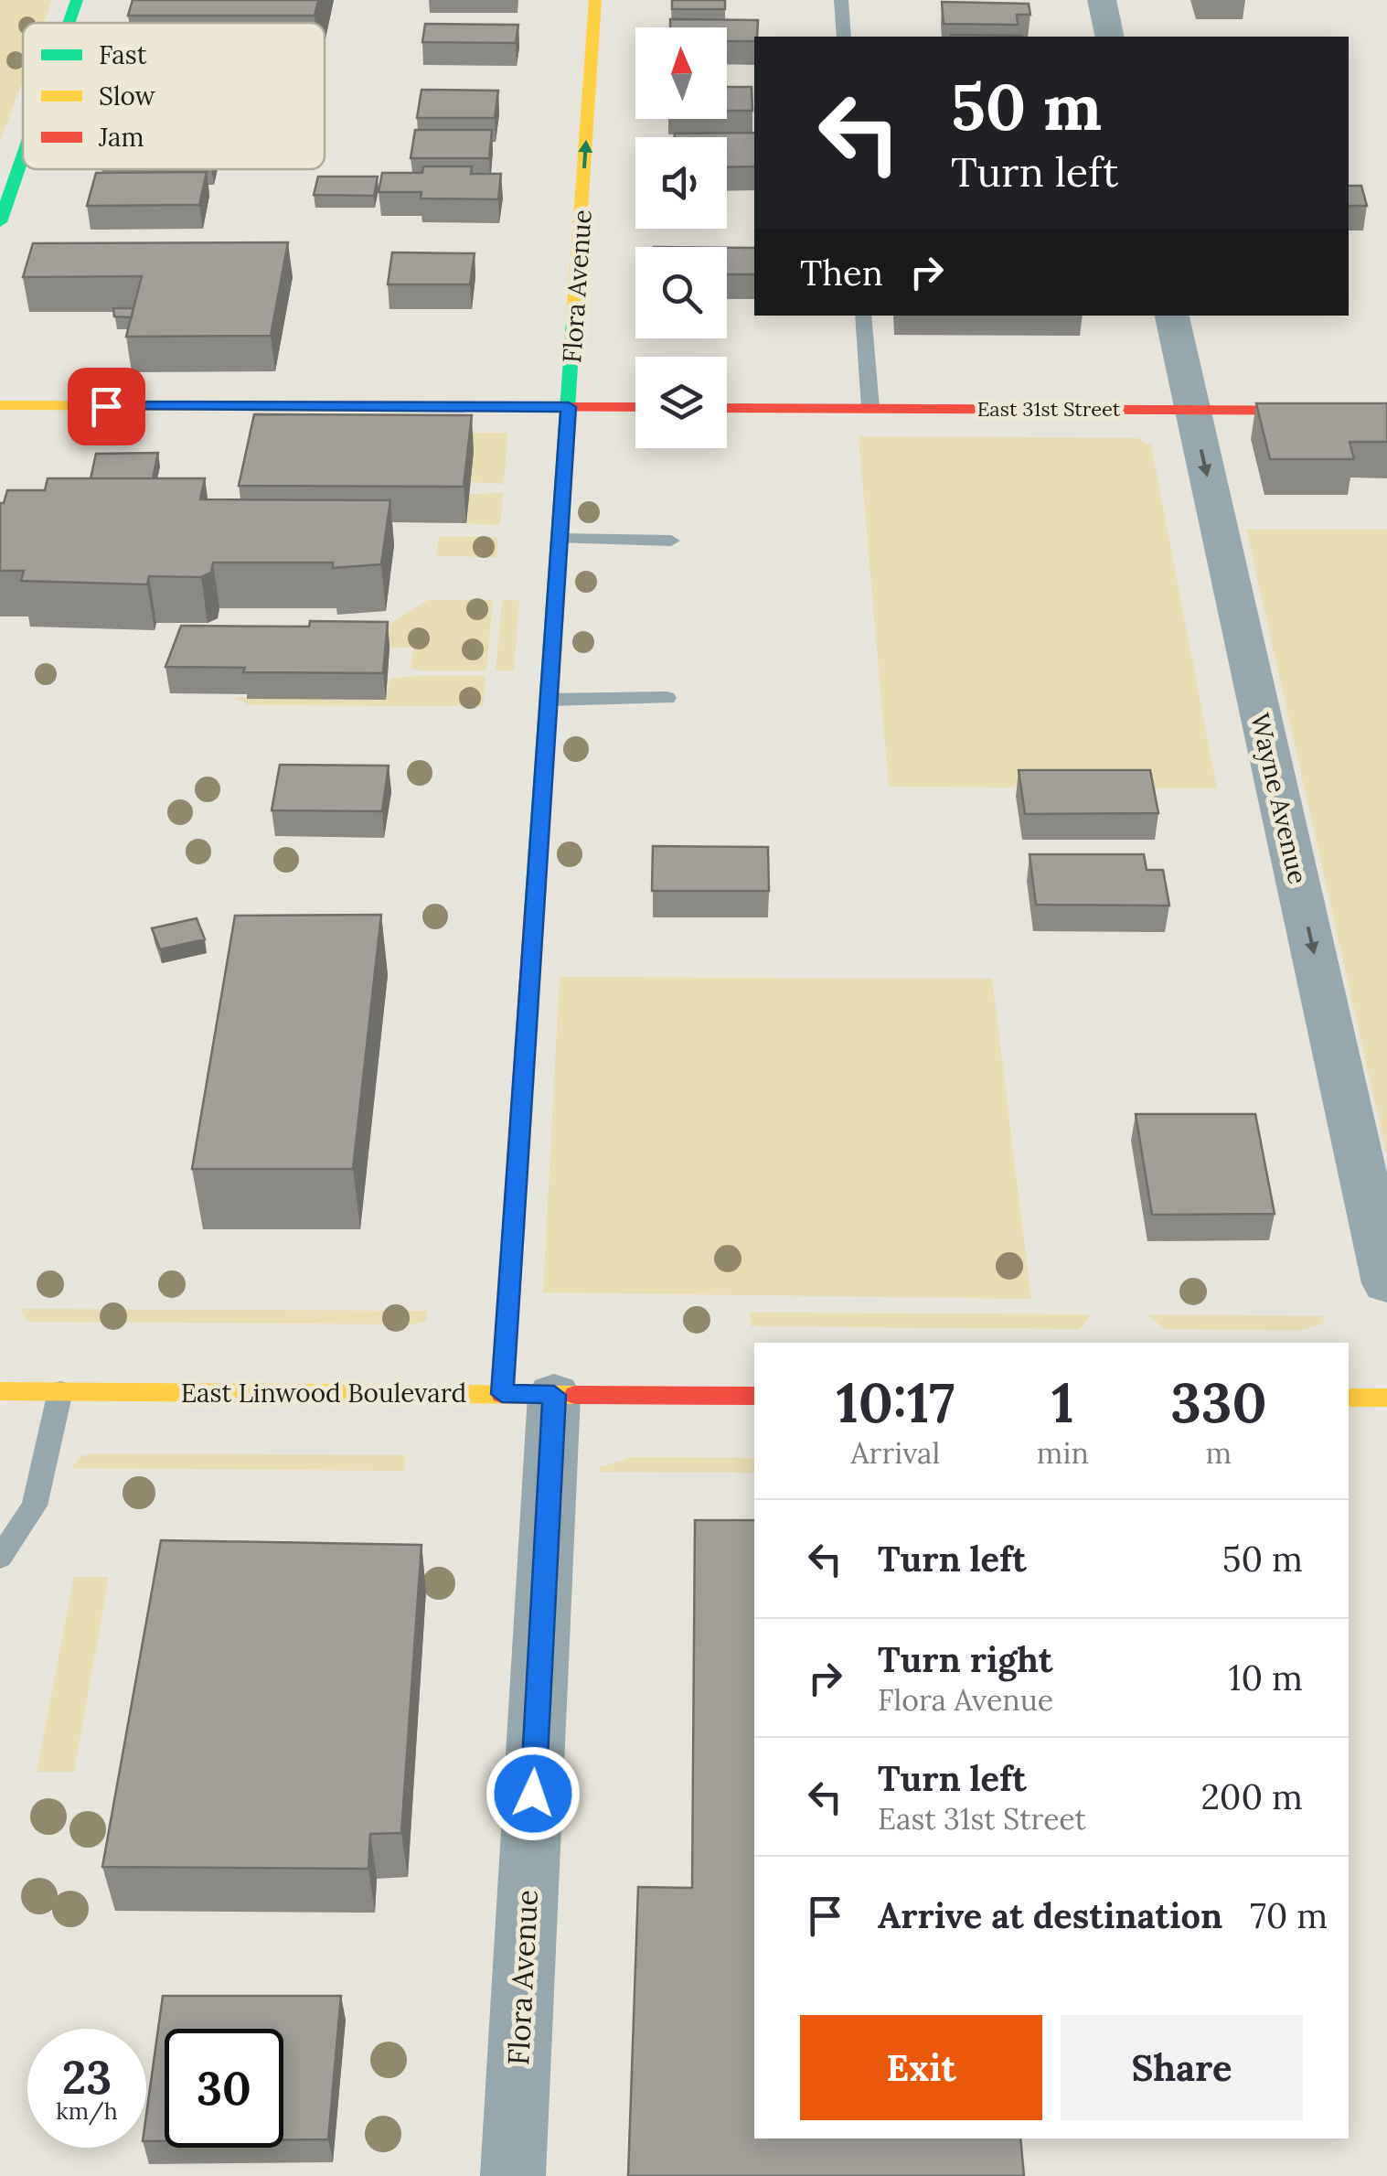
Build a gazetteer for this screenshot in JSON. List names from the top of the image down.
{
  "streets": {
    "main road": ["Flora Avenue", "East 31st Street", "East Linwood Boulevard"],
    "street": ["Wayne Avenue"]
  },
  "crossings": [
    ["Flora Avenue", "East Linwood Boulevard"],
    ["East 31st Street", "Wayne Avenue"]
  ],
  "one_way": ["Wayne Avenue"],
  "legend": ["Fast", "Slow", "Jam"],
  "north": "top",
  "page": {
    "turn": ["50 m", "Turn left"],
    "then": "Then",
    "eta": [
      "10:17",
      "Arrival",
      "1",
      "min",
      "330",
      "m"
    ],
    "list": [
      {
        "name": "Turn left",
        "value": "50 m"
      },
      {
        "name": "Turn right",
        "note": "Flora Avenue",
        "value": "10 m"
      },
      {
        "name": "Turn left",
        "note": "East 31st Street",
        "value": "200 m"
      },
      {
        "name": "Arrive at destination",
        "value": "70 m"
      }
    ],
    "buttons": ["Exit", "Share"],
    "speed": "23 km/h",
    "limit": "30"
  }
}
